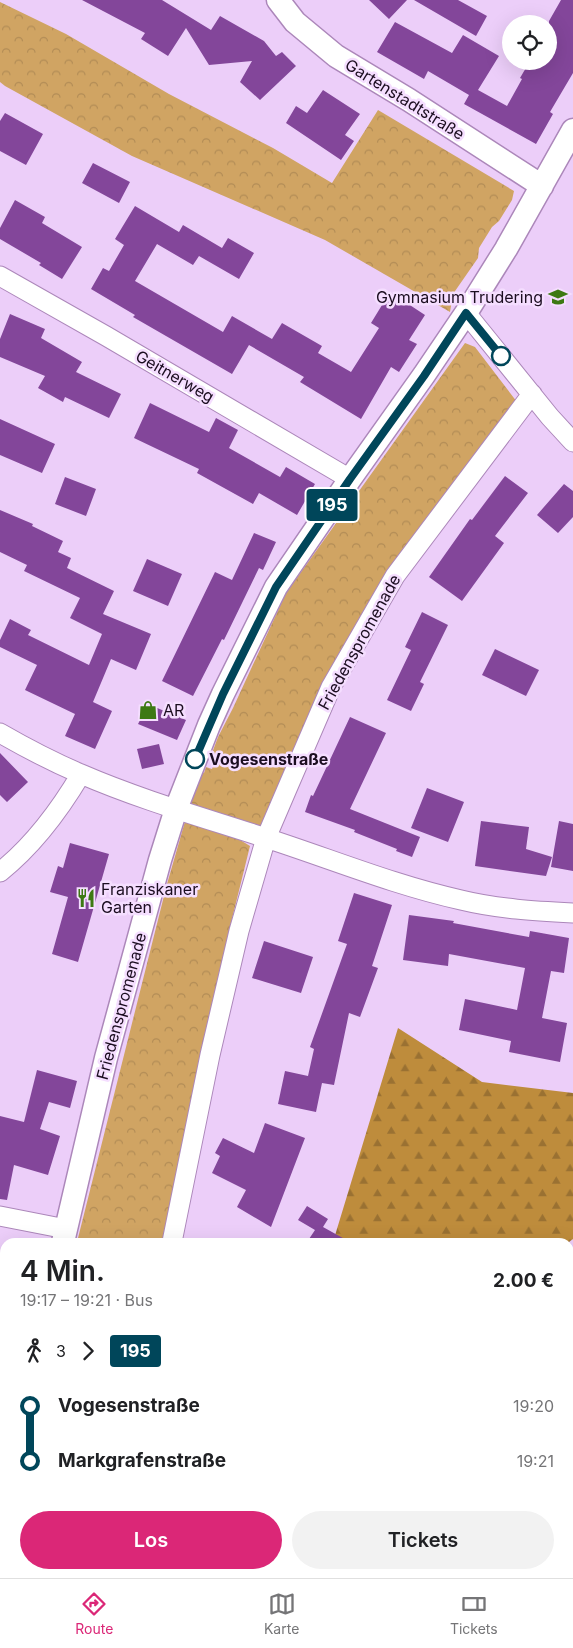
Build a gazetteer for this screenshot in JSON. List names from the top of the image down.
{
  "streets": {
    "street": ["Gartenstadtstraße", "Geitnerweg", "Friedenspromenade"]
  },
  "crossings": [
    ["Gartenstadtstraße", "Friedenspromenade"],
    ["Geitnerweg", "Friedenspromenade"]
  ],
  "places": {
    "school or university": ["Gymnasium Trudering"],
    "shop": ["AR"],
    "other": ["Vogesenstraße"],
    "restaurant": ["Franziskaner Garten"]
  },
  "lines": ["bus line 195"],
  "page": {
    "on_map": "195",
    "heading": ["4 Min.", "19:17 – 19:21 · Bus", "2.00 €"],
    "legs": ["3", "195"],
    "list": [
      {
        "name": "Vogesenstraße",
        "value": "19:20"
      },
      {
        "name": "Markgrafenstraße",
        "value": "19:21"
      }
    ],
    "buttons": ["Los", "Tickets"],
    "tabs": ["Route", "Karte", "Tickets"]
  }
}
